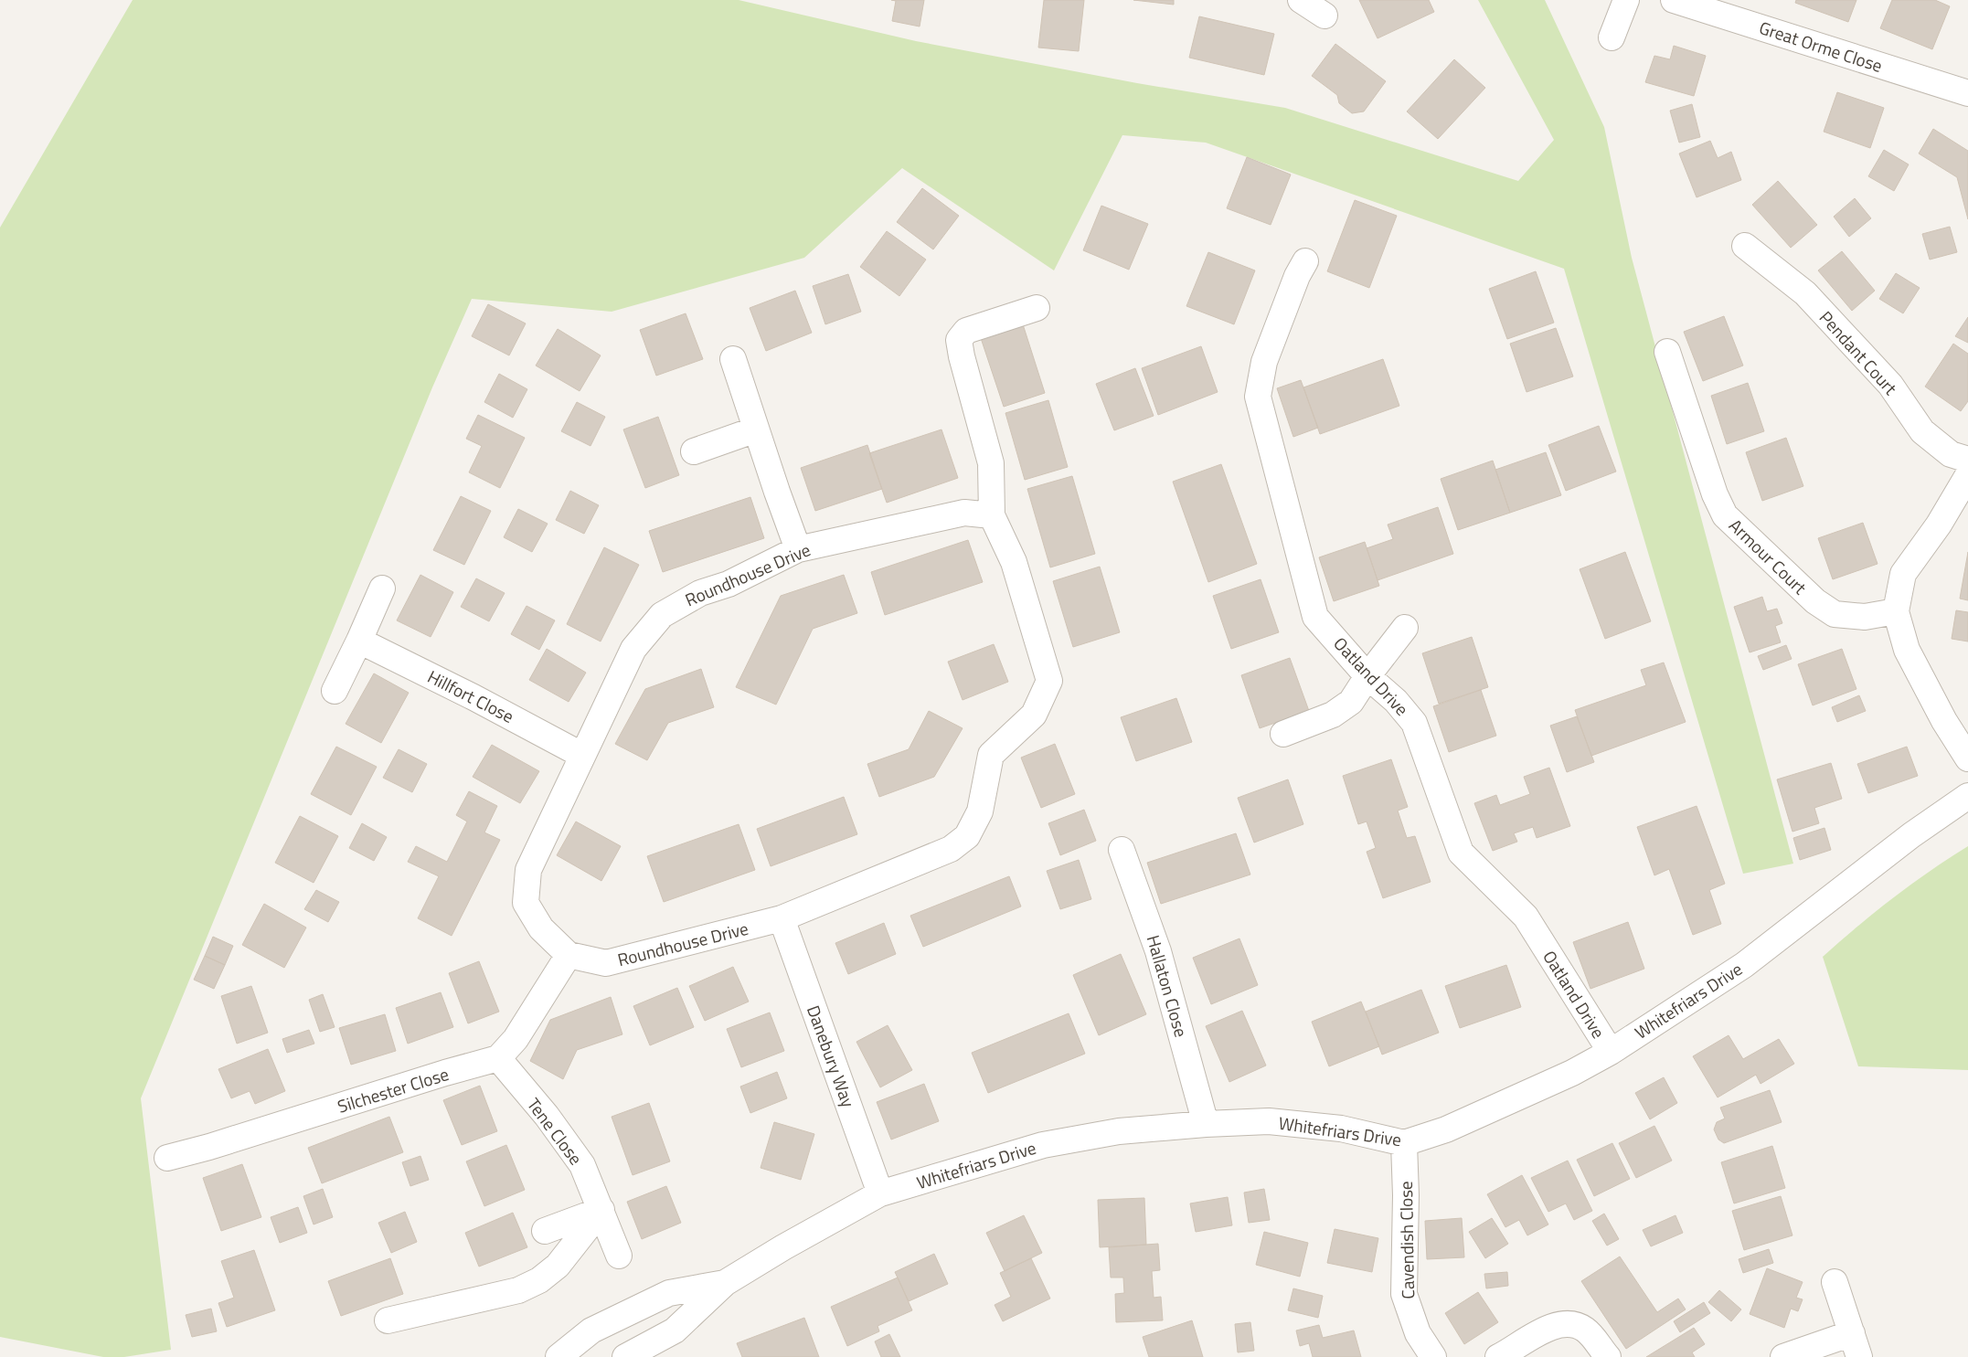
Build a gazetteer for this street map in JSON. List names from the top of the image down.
{
  "streets": {
    "street": [
      "Great Orme Close",
      "Pendant Court",
      "Armour Court",
      "Roundhouse Drive",
      "Oatland Drive",
      "Hillfort Close",
      "Hallaton Close",
      "Whitefriars Drive",
      "Danebury Way",
      "Silchester Close",
      "Tene Close",
      "Cavendish Close"
    ]
  },
  "crossings": [
    ["Roundhouse Drive", "Hillfort Close"],
    ["Roundhouse Drive", "Danebury Way"],
    ["Oatland Drive", "Whitefriars Drive"],
    ["Hallaton Close", "Whitefriars Drive"],
    ["Whitefriars Drive", "Danebury Way"],
    ["Whitefriars Drive", "Cavendish Close"],
    ["Silchester Close", "Tene Close"]
  ]
}
